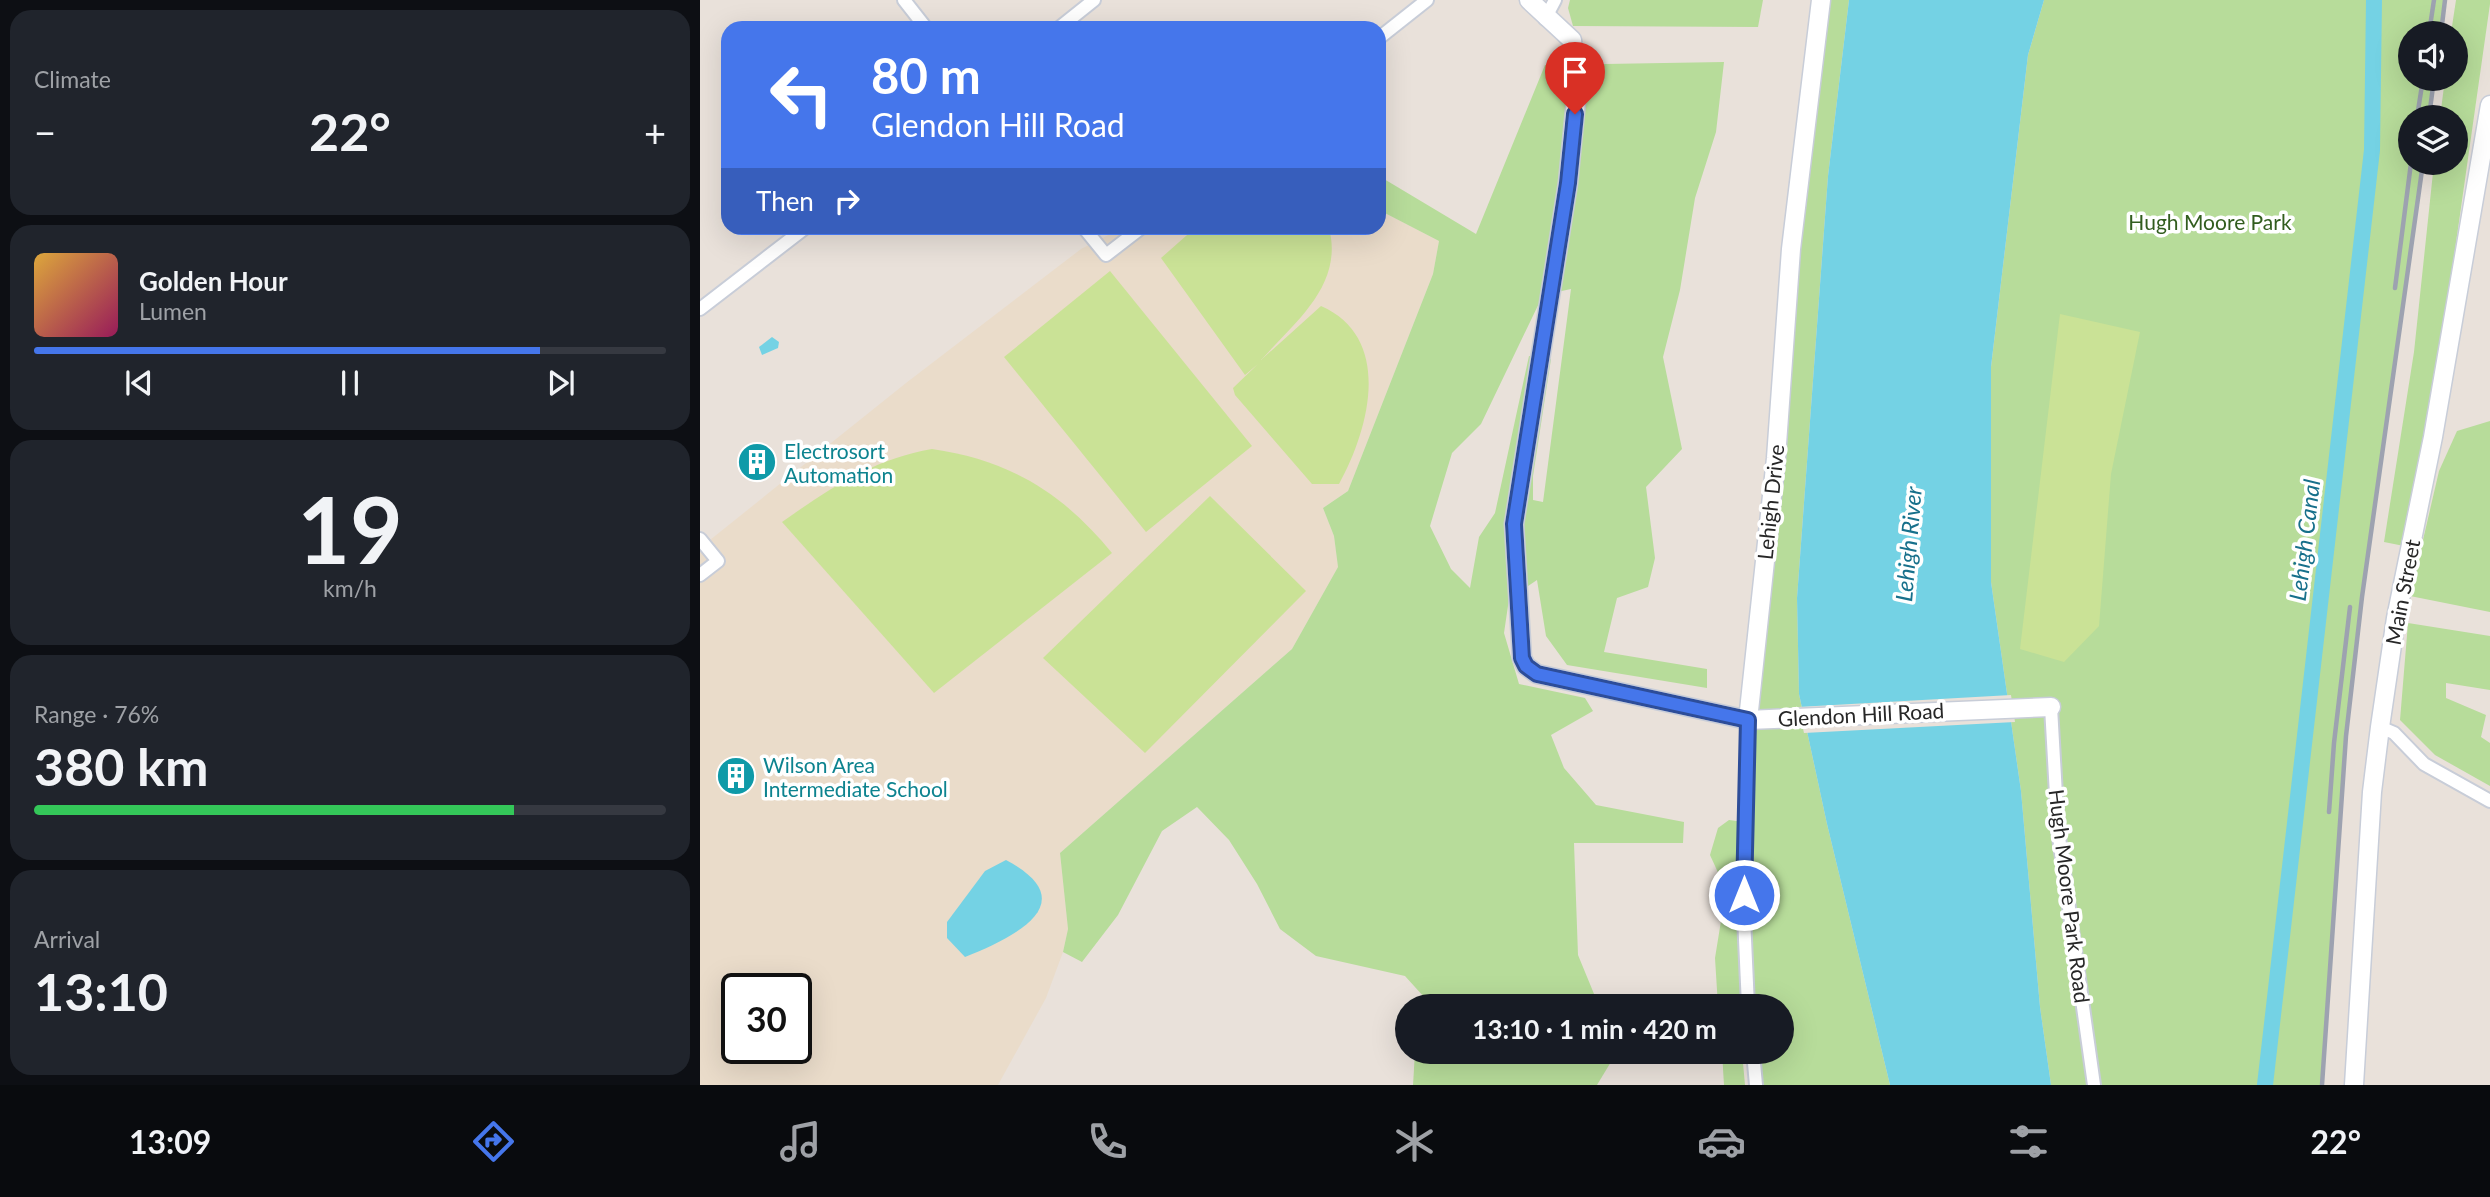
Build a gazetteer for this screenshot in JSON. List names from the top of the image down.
{
  "streets": {
    "street": [
      "Lehigh Drive",
      "Main Street",
      "Glendon Hill Road",
      "Hugh Moore Park Road"
    ]
  },
  "crossings": [
    ["Lehigh Drive", "Glendon Hill Road"],
    ["Glendon Hill Road", "Hugh Moore Park Road"]
  ],
  "water": ["Lehigh Canal", "Lehigh River"],
  "parks": ["Hugh Moore Park"],
  "places": {
    "building": ["Electrosort Automation", "Wilson Area Intermediate School"]
  },
  "page": {
    "tile": [
      "Climate",
      ["19", "km/h"],
      ["Range · 76%", "380 km"],
      ["Arrival", "13:10"]
    ],
    "turn": ["80 m", "Glendon Hill Road"],
    "heat": ["−", "22°", "+"],
    "then": "Then",
    "song": ["Golden Hour", "Lumen"],
    "limit": "30",
    "trip": "13:10 · 1 min · 420 m",
    "tabs": ["13:09", "22°"]
  }
}
